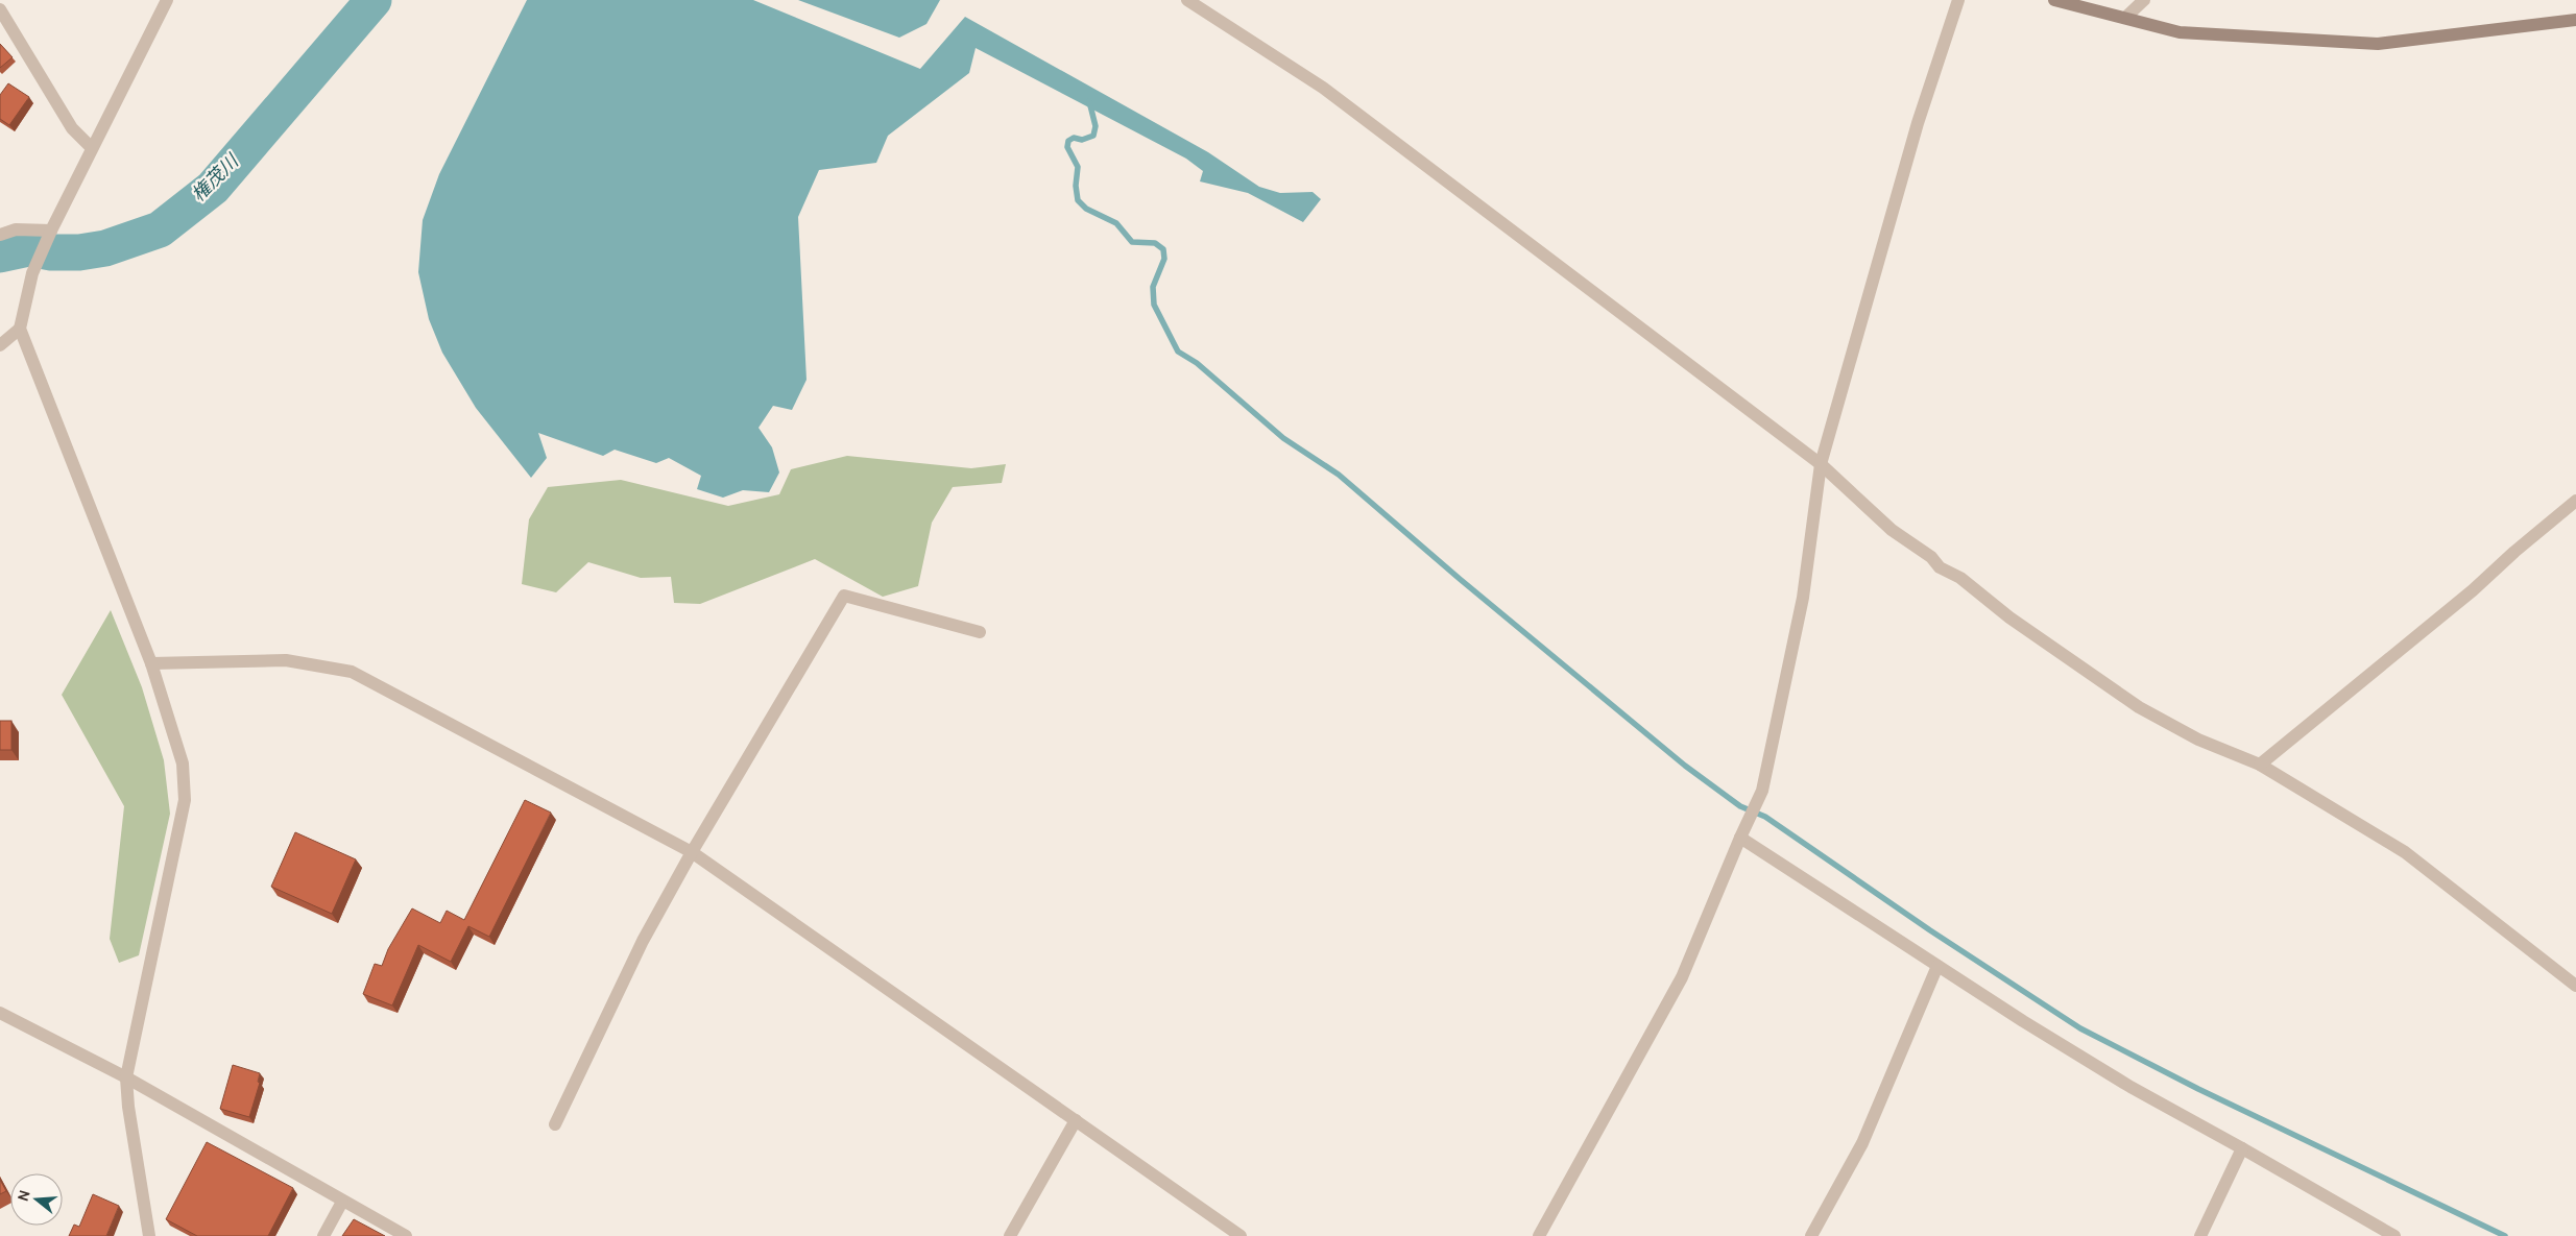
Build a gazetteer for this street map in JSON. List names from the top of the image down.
{
  "water": ["権茂川"],
  "north": "left"
}
